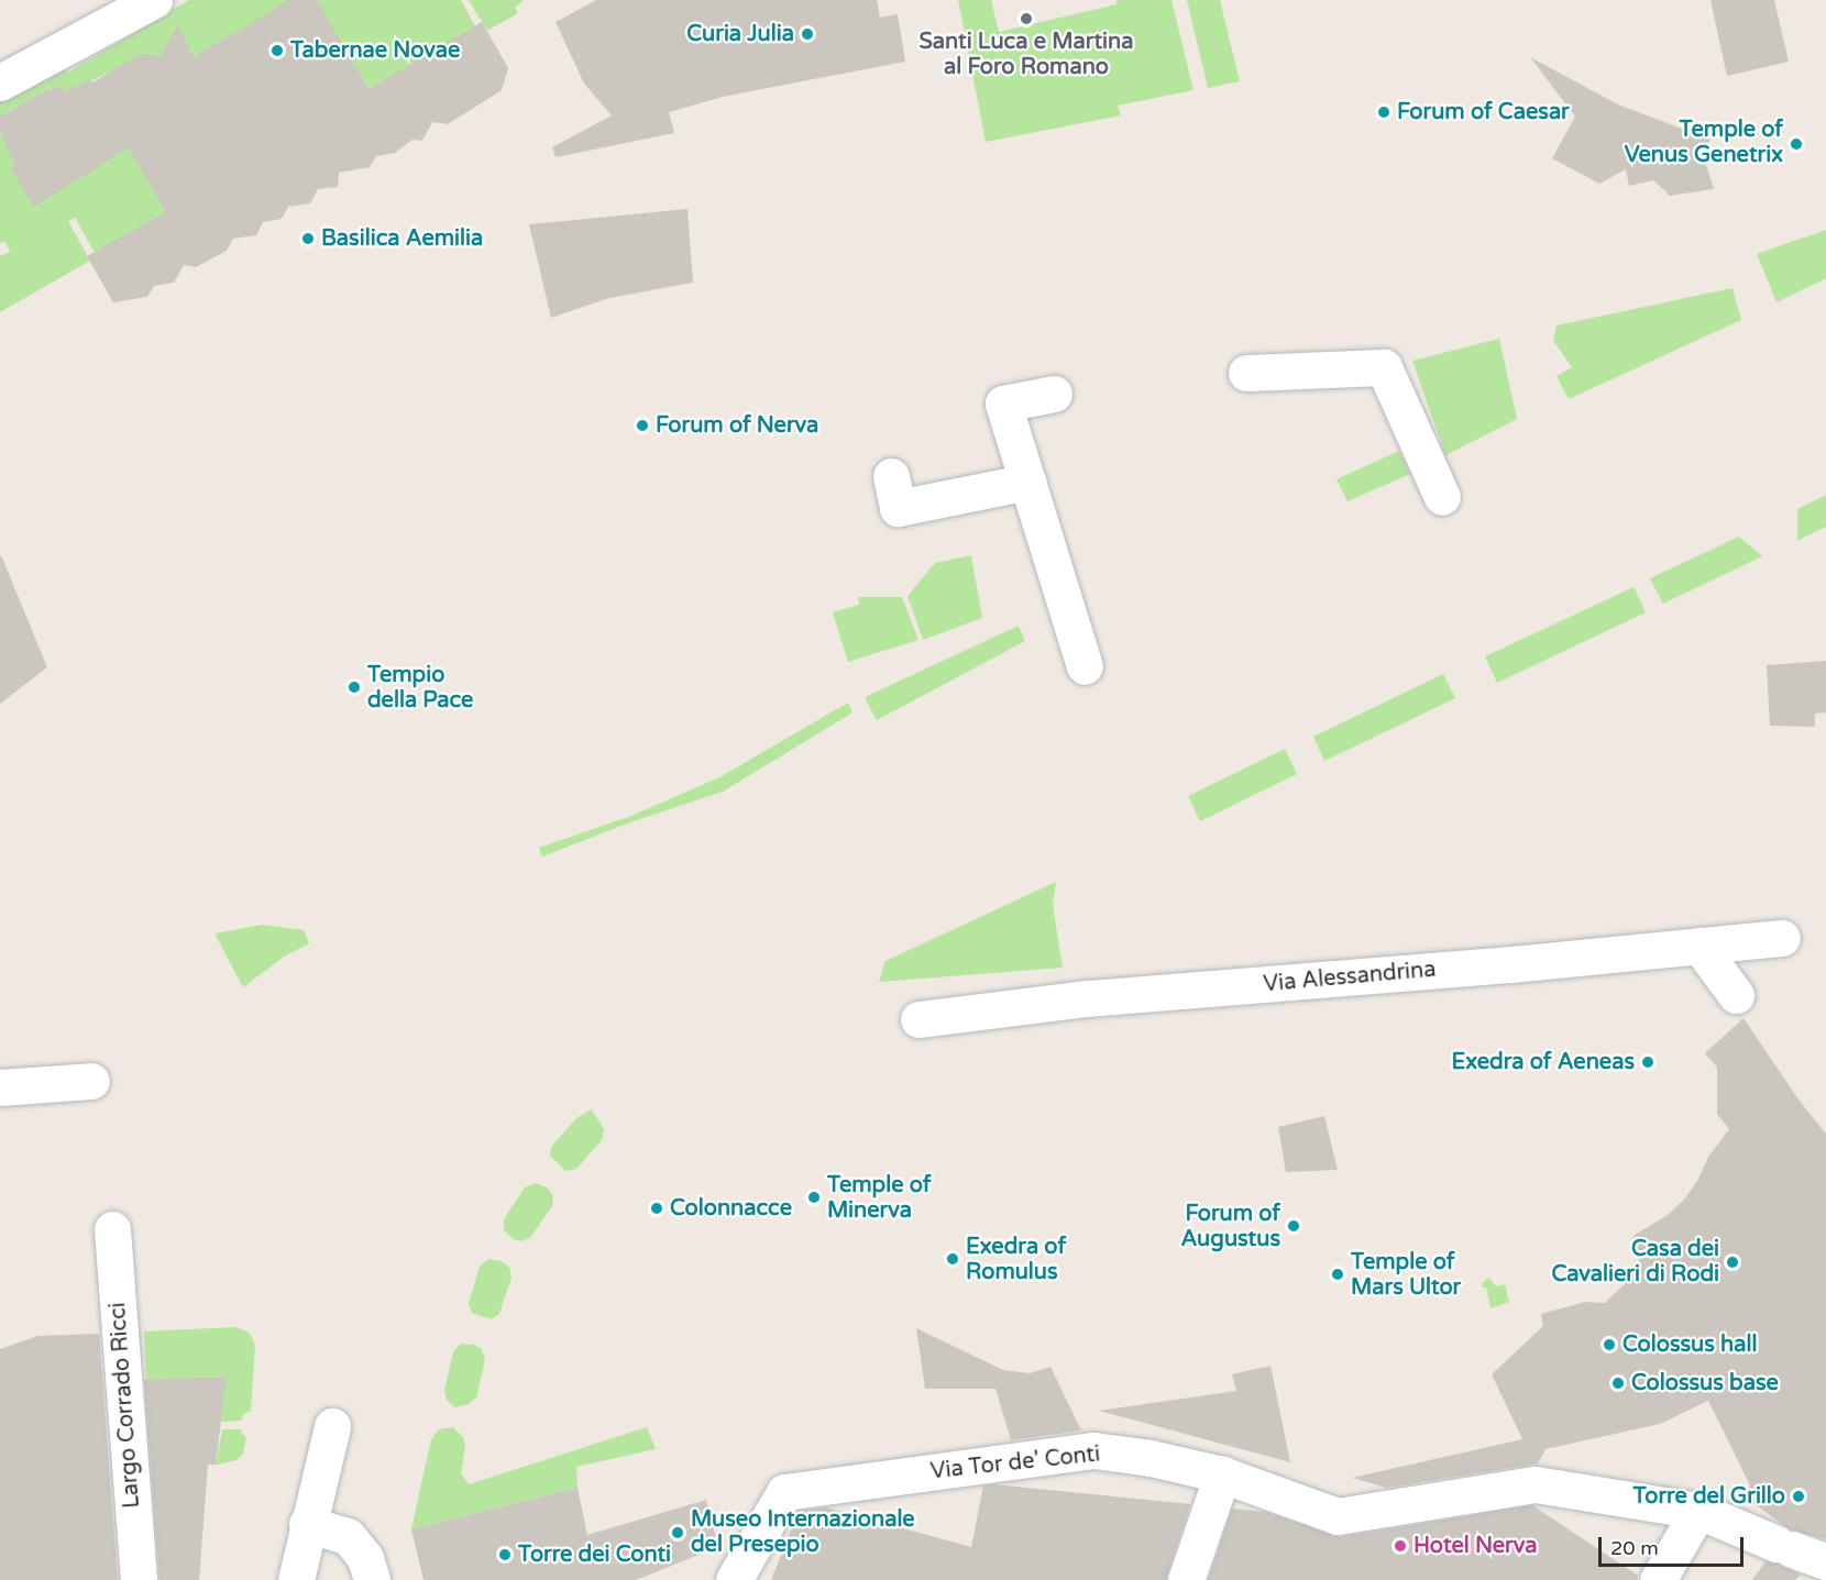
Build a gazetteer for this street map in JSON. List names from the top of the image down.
{
  "streets": {
    "street": ["Via Alessandrina", "Largo Corrado Ricci", "Via Tor de' Conti"]
  },
  "places": [
    "Santi Luca e Martina al Foro Romano",
    "Curia Julia",
    "Tabernae Novae",
    "Forum of Caesar",
    "Temple of Venus Genetrix",
    "Basilica Aemilia",
    "Forum of Nerva",
    "Tempio della Pace",
    "Exedra of Aeneas",
    "Temple of Minerva",
    "Colonnacce",
    "Forum of Augustus",
    "Exedra of Romulus",
    "Casa dei Cavalieri di Rodi",
    "Temple of Mars Ultor",
    "Colossus hall",
    "Colossus base",
    "Torre del Grillo",
    "Museo Internazionale del Presepio",
    "Hotel Nerva",
    "Torre dei Conti"
  ],
  "scale_bar": "20 m"
}
